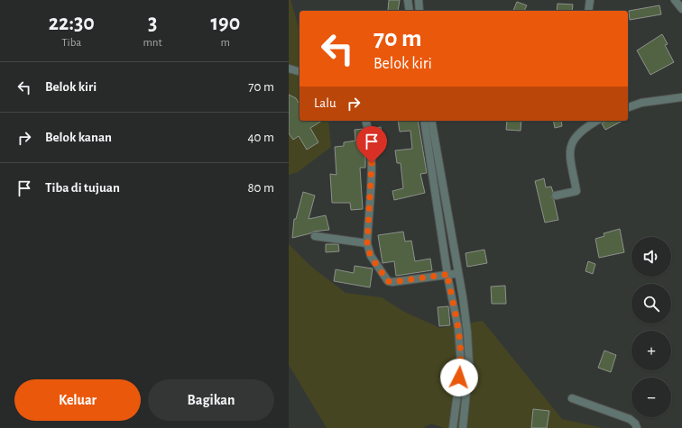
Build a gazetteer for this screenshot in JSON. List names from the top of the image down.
{
  "page": {
    "eta": [
      "22:30",
      "Tiba",
      "3",
      "mnt",
      "190",
      "m"
    ],
    "turn": ["70 m", "Belok kiri"],
    "list": [
      {
        "name": "Belok kiri",
        "value": "70 m"
      },
      {
        "name": "Belok kanan",
        "value": "40 m"
      },
      {
        "name": "Tiba di tujuan",
        "value": "80 m"
      }
    ],
    "then": "Lalu",
    "map_buttons": ["+", "−"],
    "buttons": ["Keluar", "Bagikan"]
  }
}
